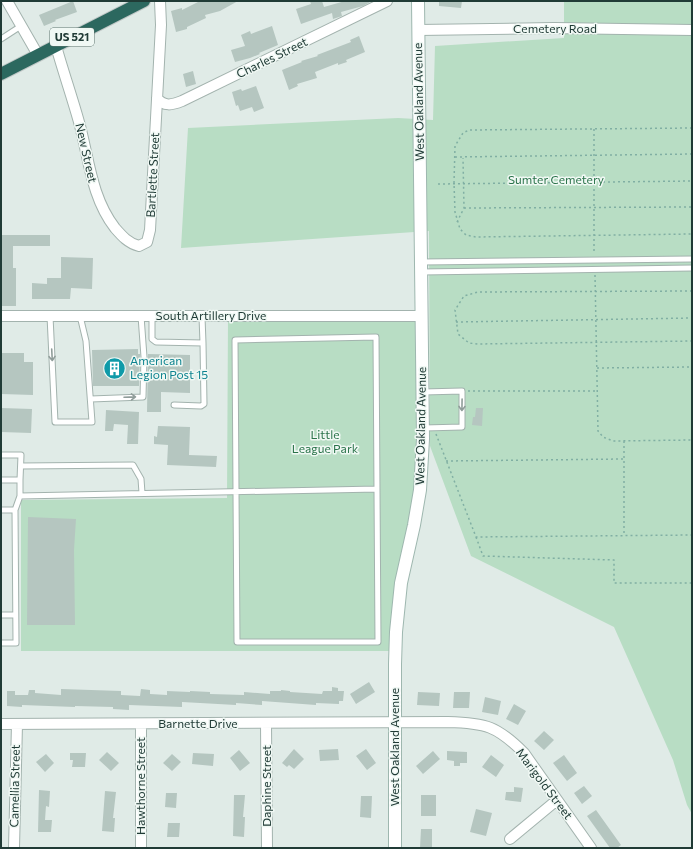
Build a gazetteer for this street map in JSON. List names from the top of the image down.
{
  "streets": {
    "highway": ["US 521"],
    "street": [
      "Cemetery Road",
      "Charles Street",
      "West Oakland Avenue",
      "New Street",
      "Bartlette Street",
      "South Artillery Drive",
      "Barnette Drive",
      "Marigold Street",
      "Camellia Street",
      "Hawthorne Street",
      "Daphine Street"
    ]
  },
  "crossings": [
    ["Cemetery Road", "West Oakland Avenue"],
    ["US 521", "New Street"],
    ["Charles Street", "Bartlette Street"],
    ["West Oakland Avenue", "South Artillery Drive"],
    ["West Oakland Avenue", "Barnette Drive"],
    ["West Oakland Avenue", "Marigold Street"],
    ["New Street", "Bartlette Street"],
    ["Barnette Drive", "Marigold Street"],
    ["Barnette Drive", "Camellia Street"],
    ["Barnette Drive", "Hawthorne Street"],
    ["Barnette Drive", "Daphine Street"]
  ],
  "parks": ["Sumter Cemetery", "Little League Park"],
  "places": {
    "building": ["American Legion Post 15"]
  }
}
